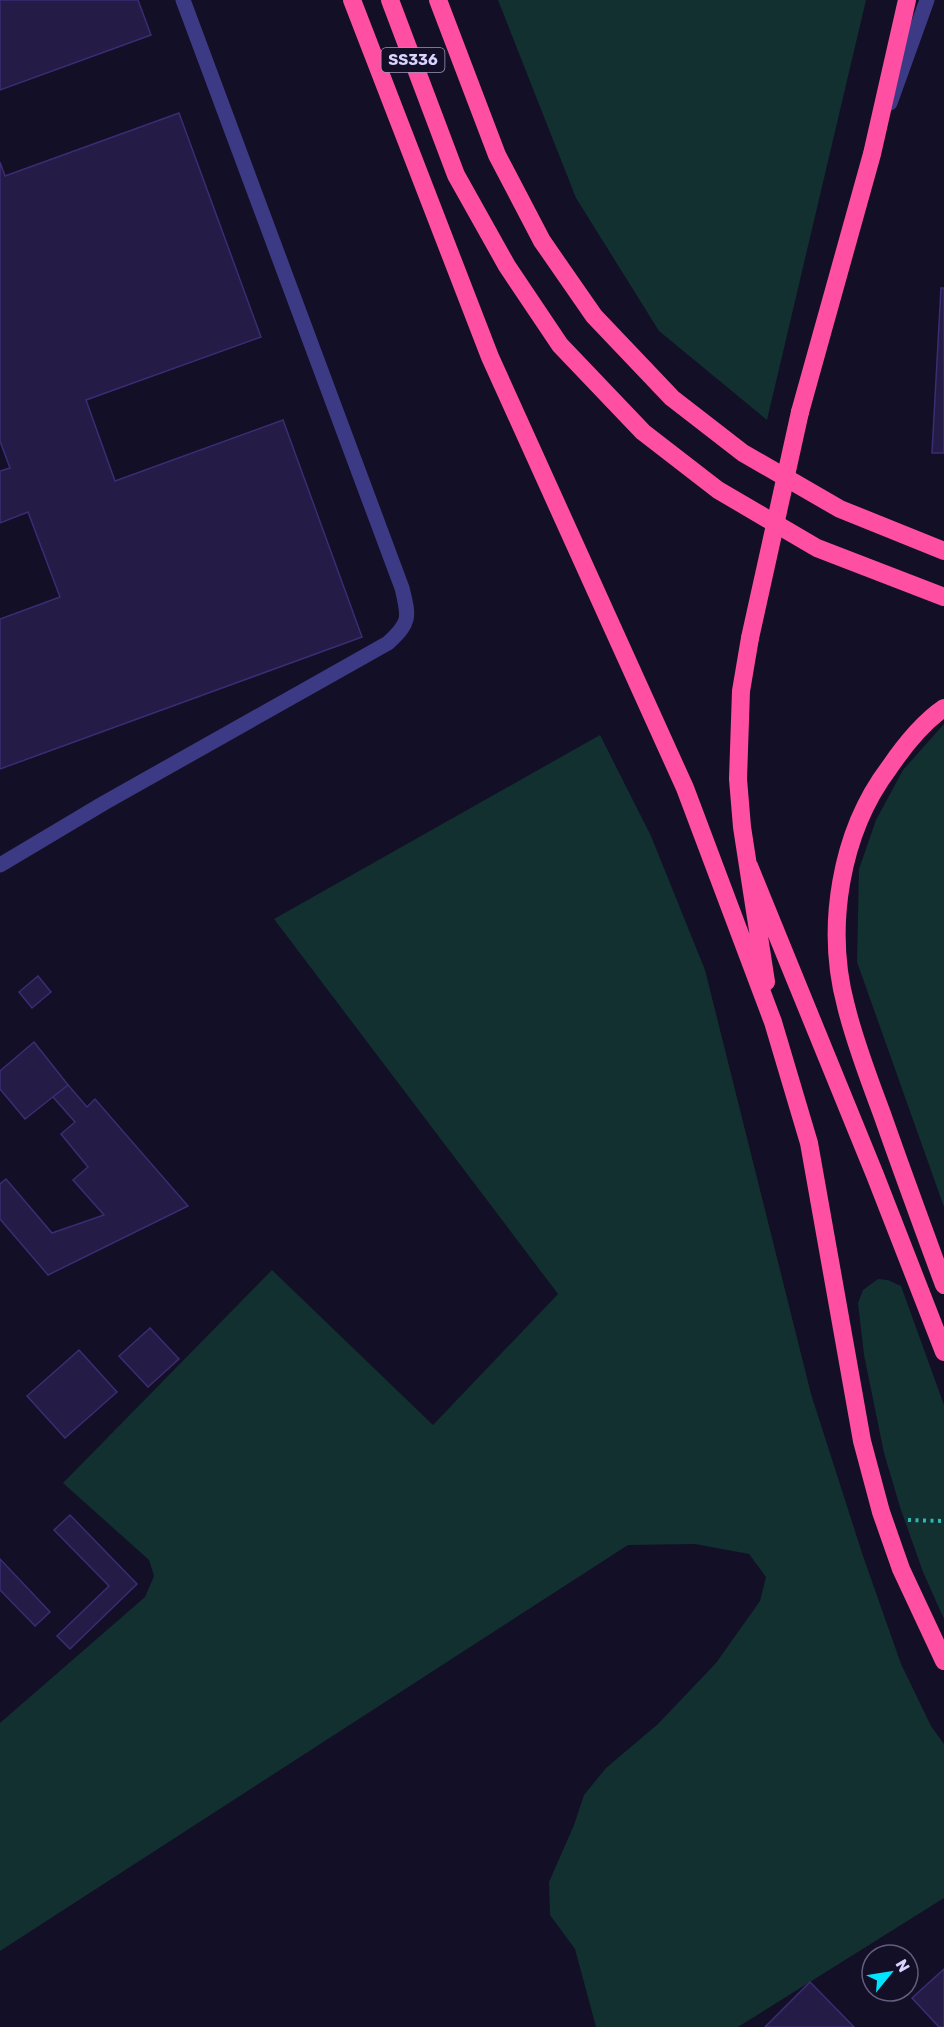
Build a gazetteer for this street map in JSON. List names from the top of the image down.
{
  "streets": {
    "highway": ["SS336"]
  },
  "north": "top right"
}
